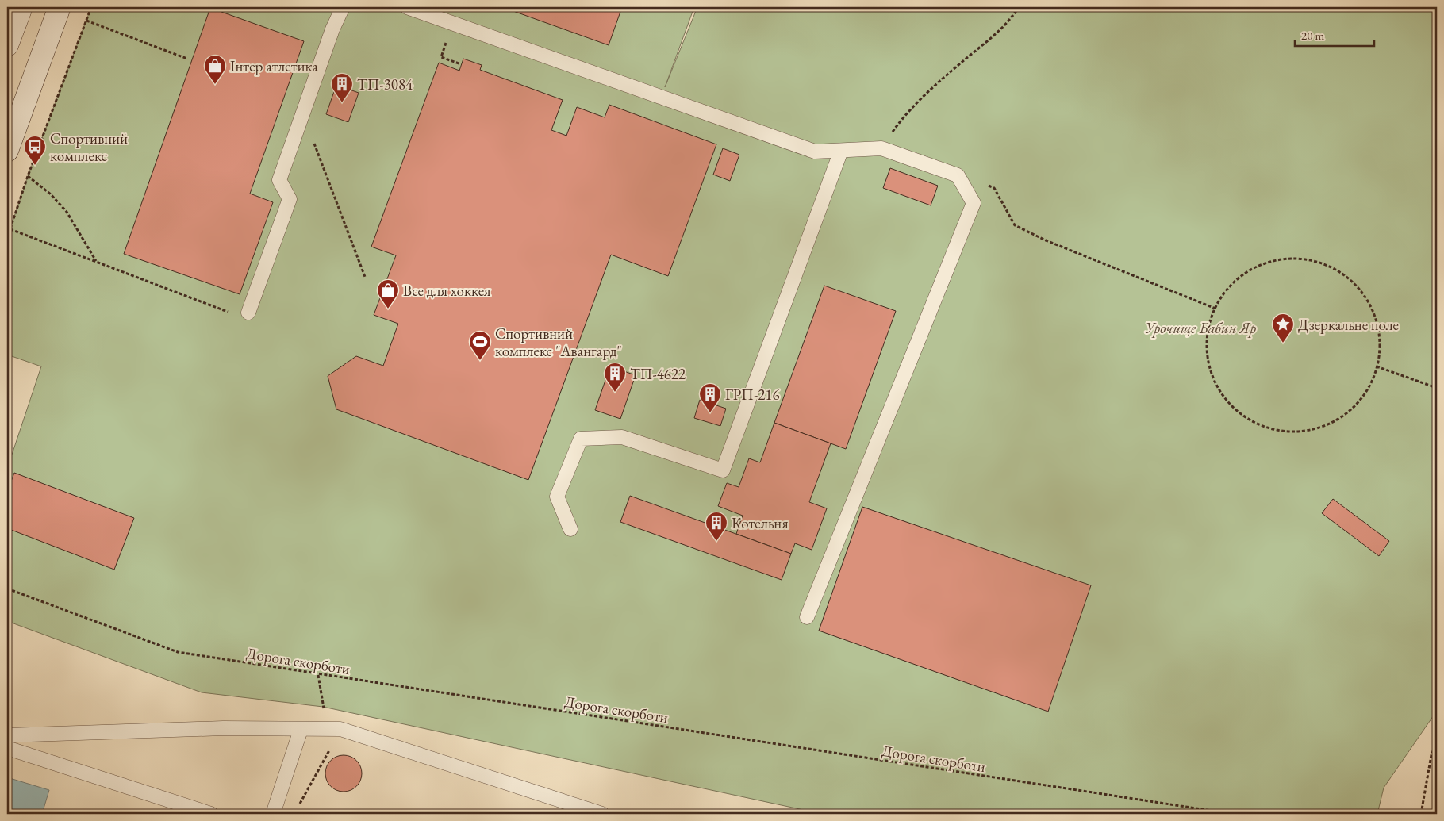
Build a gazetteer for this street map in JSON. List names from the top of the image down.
{
  "streets": {
    "path": ["Дорога скорботи"]
  },
  "parks": ["Урочище Бабин Яр"],
  "places": {
    "shop": ["Інтер атлетика", "Все для хоккея"],
    "building": [
      "ТП-3084",
      "ТП-4622",
      "ГРП-216",
      "Котельня"
    ],
    "bus stop": ["Спортивний комплекс"],
    "place": ["Дзеркальне поле"],
    "sports": ["Спортивний комплекс \"Авангард\""]
  },
  "scale_bar": "20 m"
}
